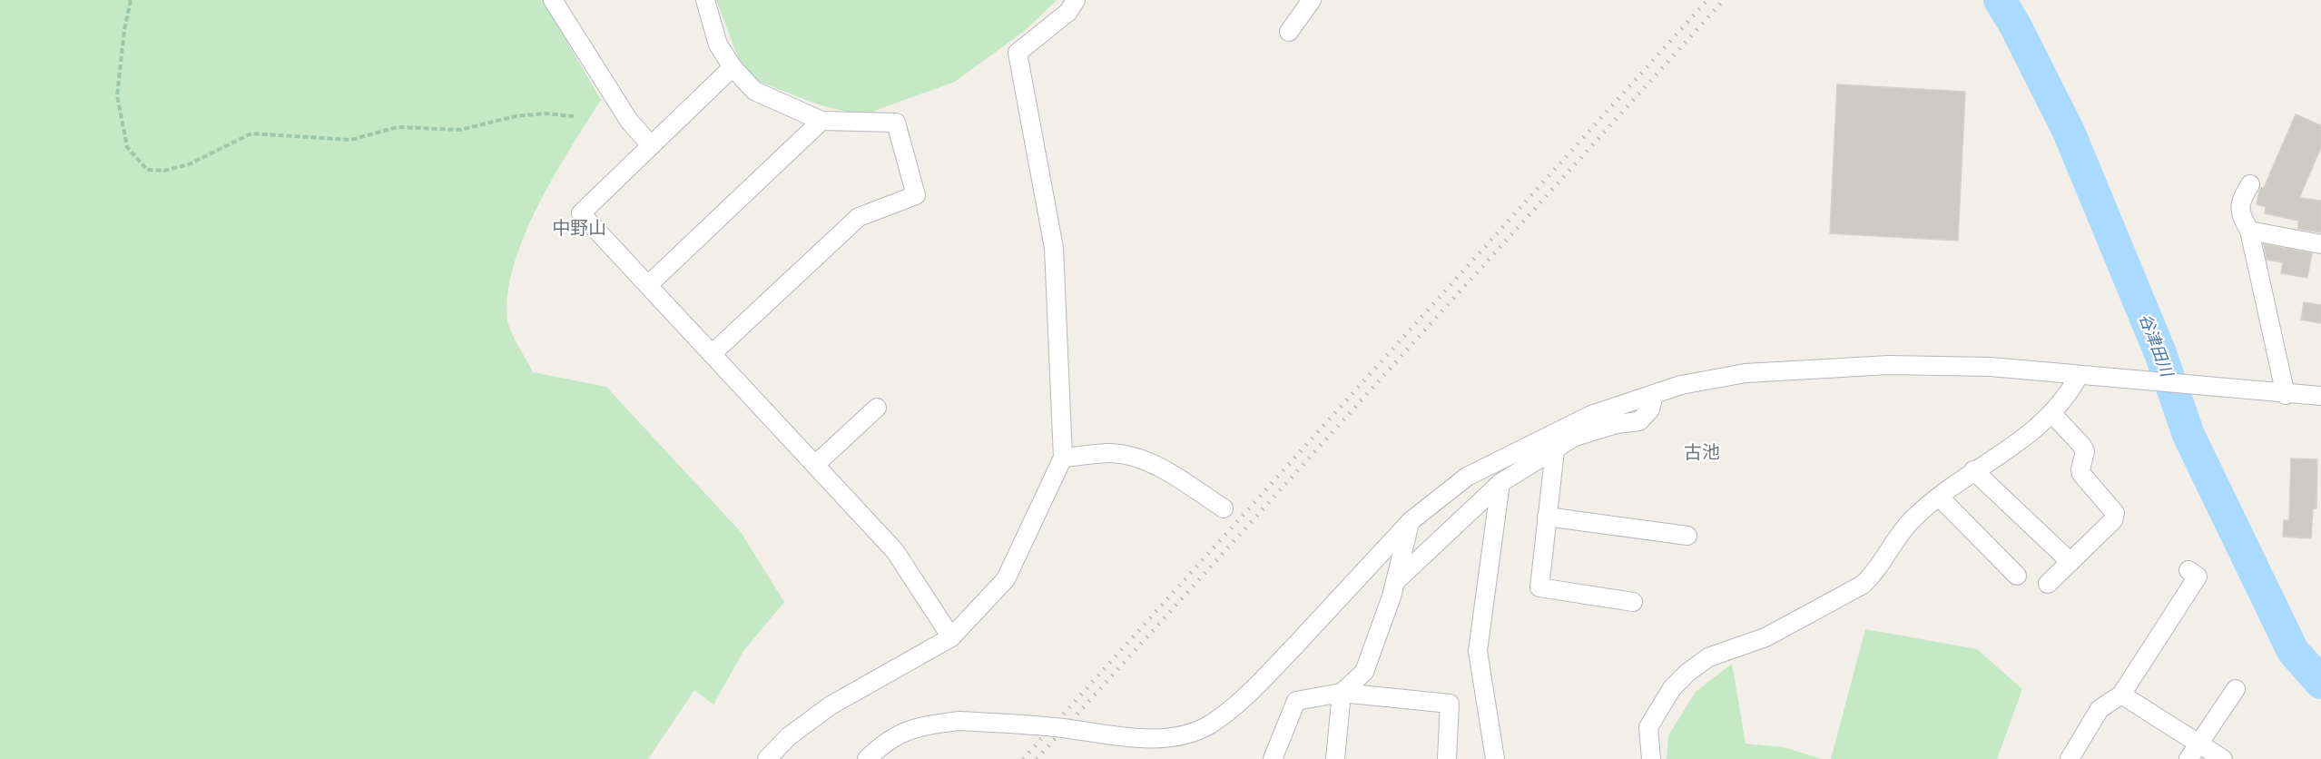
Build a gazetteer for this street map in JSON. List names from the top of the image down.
{
  "districts": ["中野山", "古池"],
  "water": ["谷津田川"]
}
